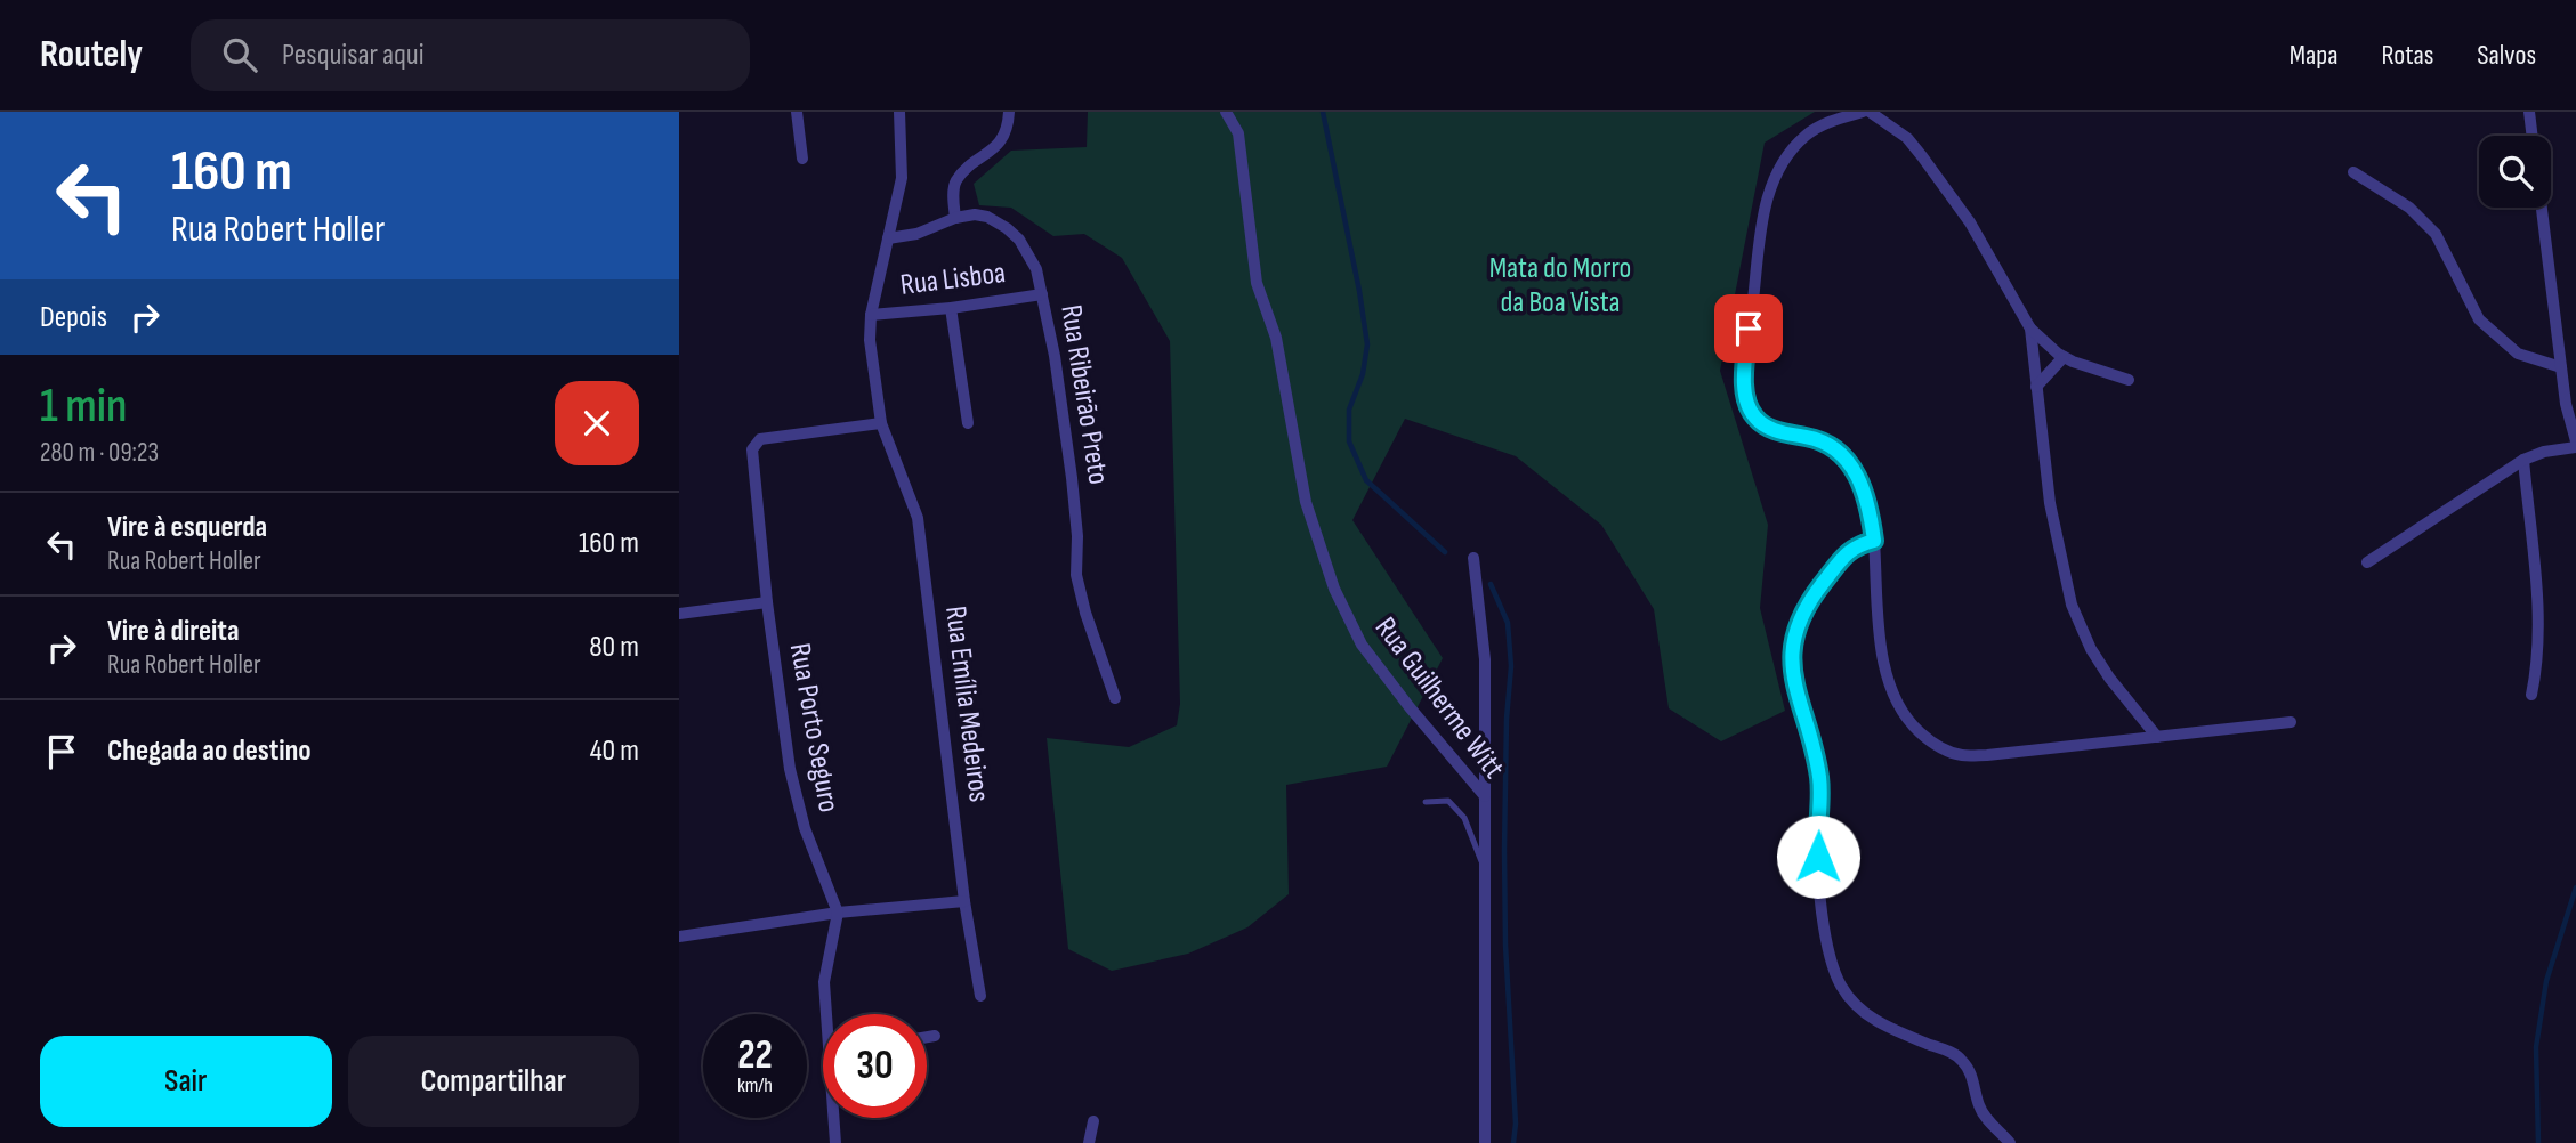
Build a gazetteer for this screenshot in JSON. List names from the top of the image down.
{
  "streets": {
    "street": [
      "Rua Lisboa",
      "Rua Ribeirão Preto",
      "Rua Guilherme Witt",
      "Rua Emília Medeiros",
      "Rua Porto Seguro"
    ]
  },
  "crossings": [
    ["Rua Lisboa", "Rua Ribeirão Preto"],
    ["Rua Lisboa", "Rua Emília Medeiros"],
    ["Rua Ribeirão Preto", "Rua Emília Medeiros"],
    ["Rua Emília Medeiros", "Rua Porto Seguro"]
  ],
  "parks": ["Mata do Morro da Boa Vista"],
  "page": {
    "header": "Routely",
    "search": "Pesquisar aqui",
    "nav": ["Mapa", "Rotas", "Salvos"],
    "turn": ["160 m", "Rua Robert Holler"],
    "then": "Depois",
    "heading": ["1 min", "280 m · 09:23"],
    "list": [
      {
        "name": "Vire à esquerda",
        "note": "Rua Robert Holler",
        "value": "160 m"
      },
      {
        "name": "Vire à direita",
        "note": "Rua Robert Holler",
        "value": "80 m"
      },
      {
        "name": "Chegada ao destino",
        "value": "40 m"
      }
    ],
    "speed": "22 km/h",
    "limit": "30",
    "buttons": ["Sair", "Compartilhar"]
  }
}
